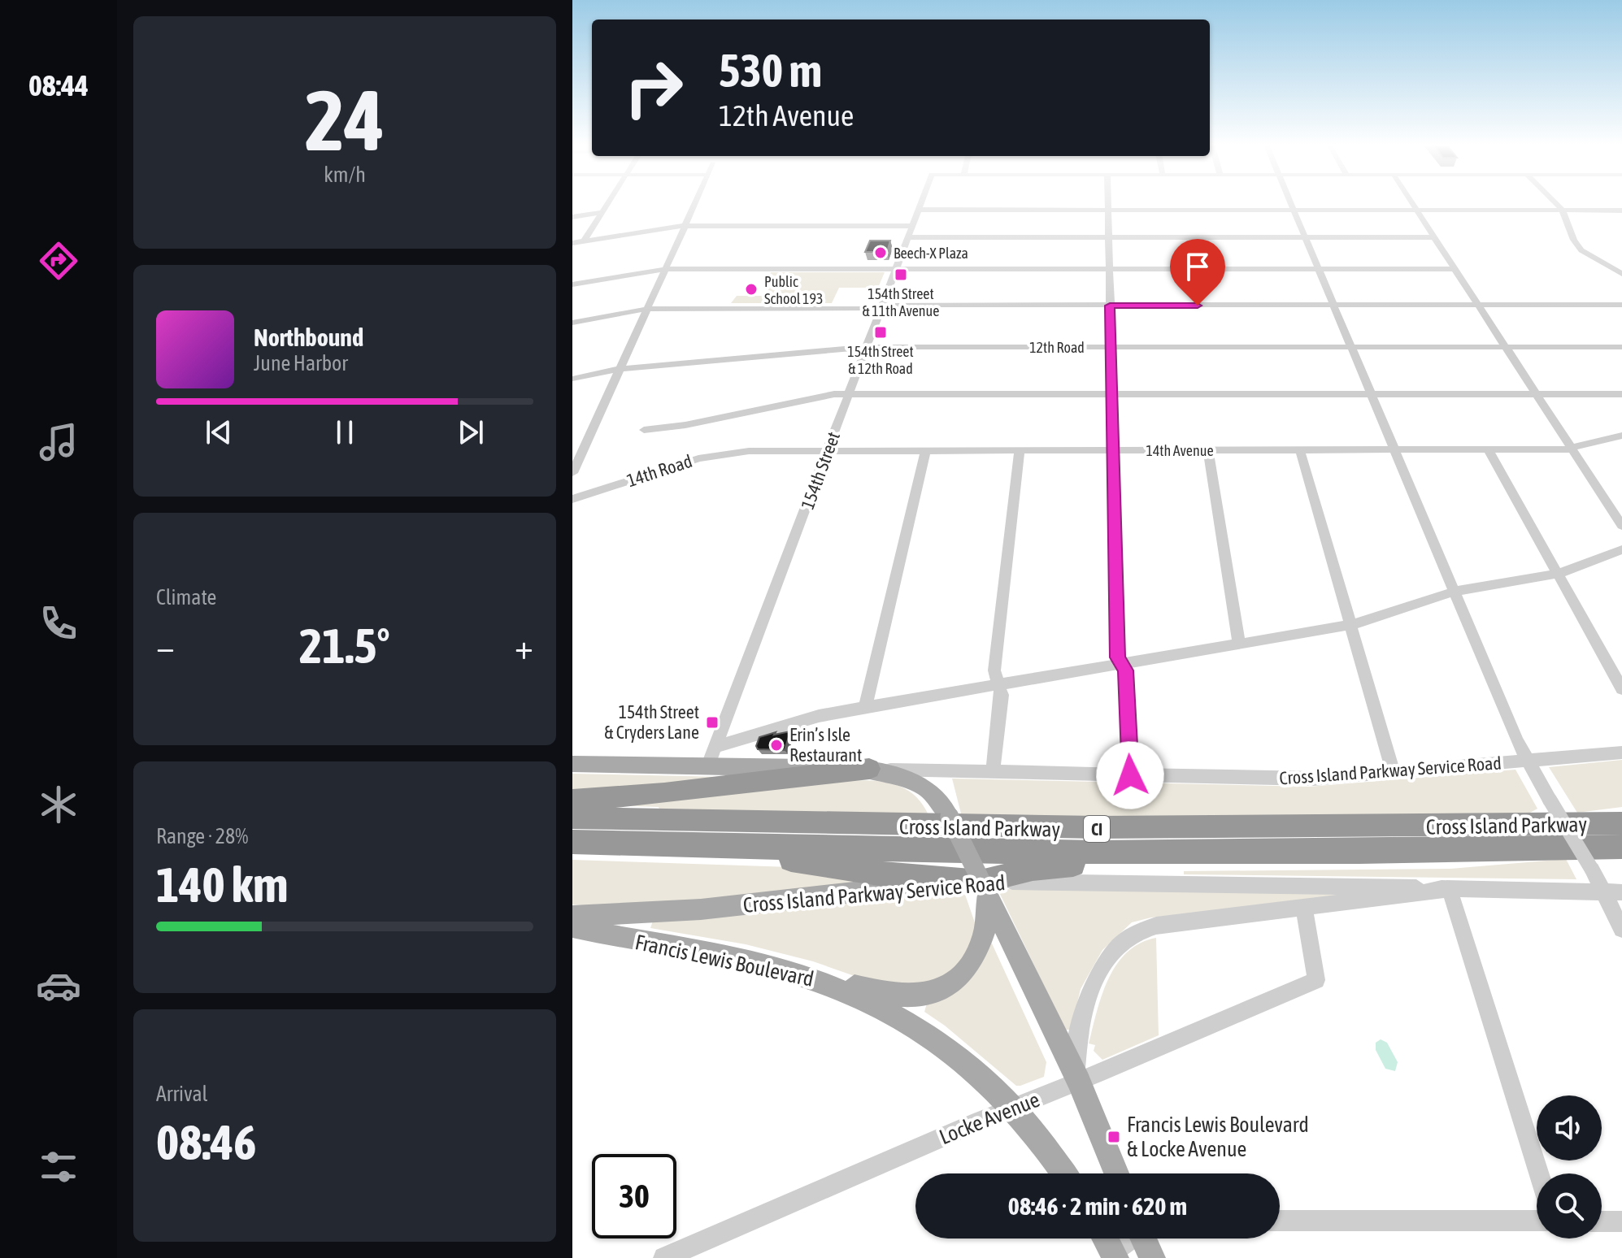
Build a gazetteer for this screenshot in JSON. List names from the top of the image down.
{
  "streets": {
    "highway": ["Cross Island Parkway", "CI"],
    "main road": ["Cross Island Parkway Service Road", "Francis Lewis Boulevard"],
    "street": [
      "12th Road",
      "14th Avenue",
      "14th Road",
      "154th Street",
      "Locke Avenue"
    ]
  },
  "crossings": [
    ["12th Road", "154th Street"],
    ["14th Avenue", "14th Road"],
    ["14th Avenue", "154th Street"],
    ["154th Street", "Cross Island Parkway Service Road"],
    ["Cross Island Parkway Service Road", "Locke Avenue"],
    ["Francis Lewis Boulevard", "Locke Avenue"]
  ],
  "places": {
    "other": ["Beech-X Plaza", "Public School 193", "Erin’s Isle Restaurant"],
    "transit": [
      "154th Street & 11th Avenue",
      "154th Street & 12th Road",
      "154th Street & Cryders Lane",
      "Francis Lewis Boulevard & Locke Avenue"
    ]
  },
  "page": {
    "tabs": "08:44",
    "tile": [
      ["24", "km/h"],
      "Climate",
      ["Range · 28%", "140 km"],
      ["Arrival", "08:46"]
    ],
    "turn": ["530 m", "12th Avenue"],
    "song": ["Northbound", "June Harbor"],
    "heat": ["−", "21.5°", "+"],
    "limit": "30",
    "trip": "08:46 · 2 min · 620 m"
  }
}
